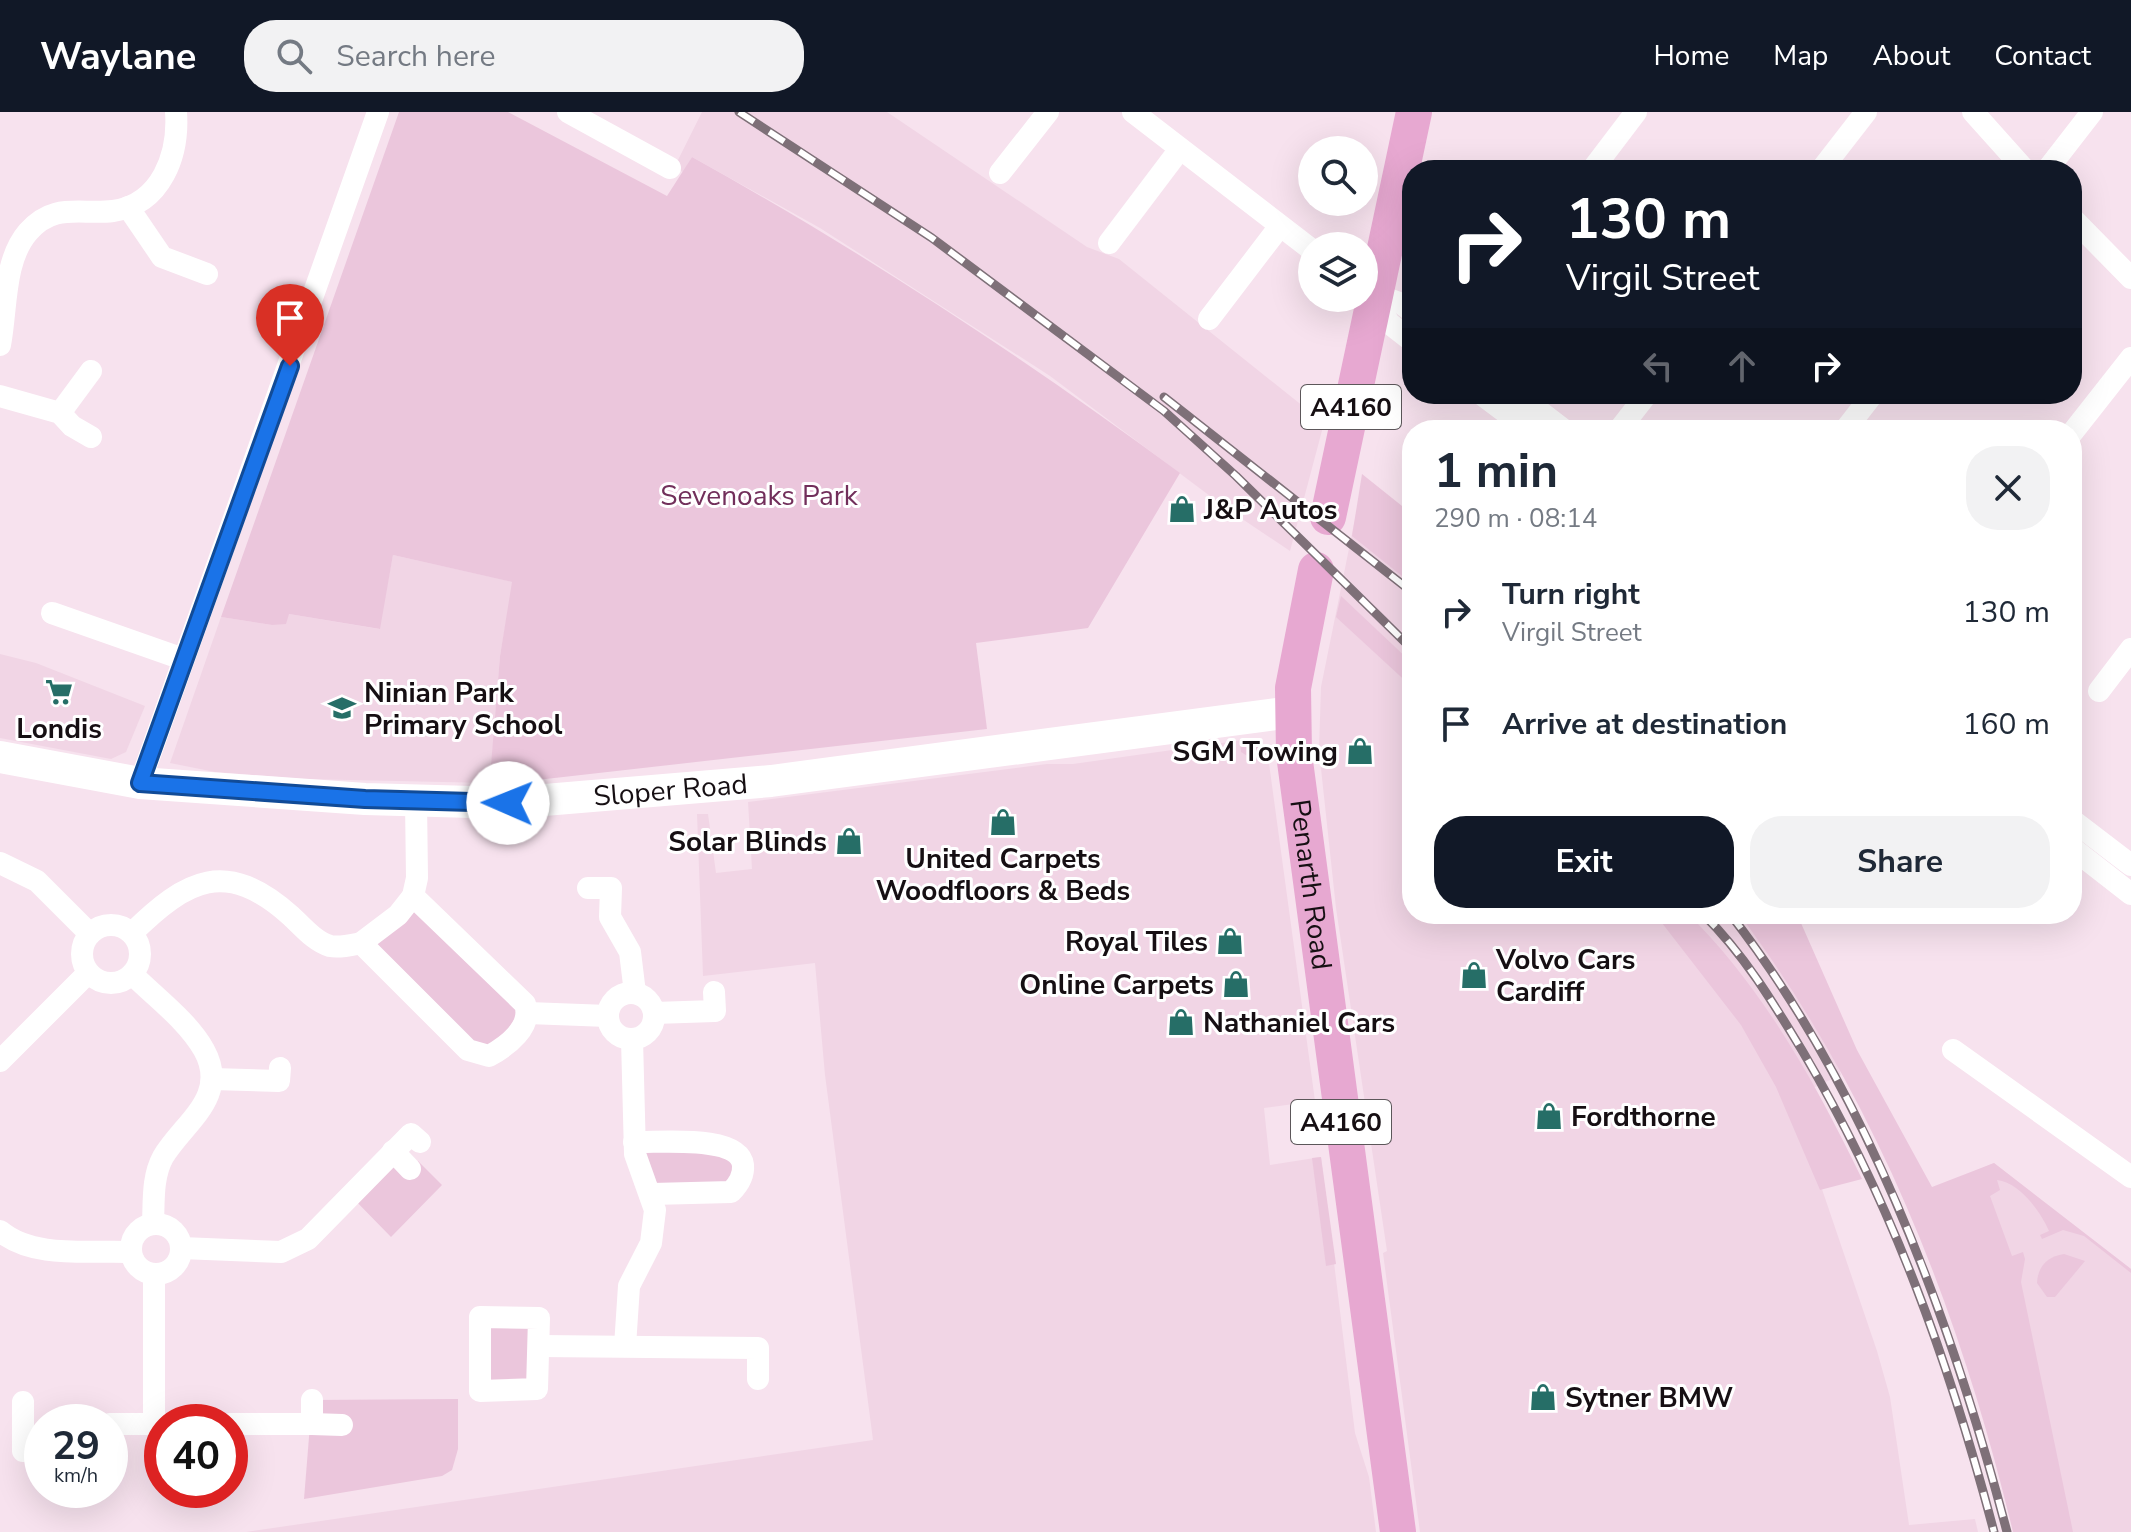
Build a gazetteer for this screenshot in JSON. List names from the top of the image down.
{
  "streets": {
    "main road": ["A4160", "Penarth Road"],
    "street": ["Sloper Road"]
  },
  "crossings": [
    ["Sloper Road", "Penarth Road"]
  ],
  "parks": ["Sevenoaks Park"],
  "places": {
    "shop": [
      "J&P Autos",
      "SGM Towing",
      "United Carpets Woodfloors & Beds",
      "Solar Blinds",
      "Royal Tiles",
      "Volvo Cars Cardiff",
      "Online Carpets",
      "Nathaniel Cars",
      "Fordthorne",
      "Sytner BMW"
    ],
    "supermarket": ["Londis"],
    "school or university": ["Ninian Park Primary School"]
  },
  "page": {
    "header": "Waylane",
    "search": "Search here",
    "nav": [
      "Home",
      "Map",
      "About",
      "Contact"
    ],
    "turn": ["130 m", "Virgil Street"],
    "heading": ["1 min", "290 m · 08:14"],
    "list": [
      {
        "name": "Turn right",
        "note": "Virgil Street",
        "value": "130 m"
      },
      {
        "name": "Arrive at destination",
        "value": "160 m"
      }
    ],
    "buttons": ["Exit", "Share"],
    "speed": "29 km/h",
    "limit": "40"
  }
}
